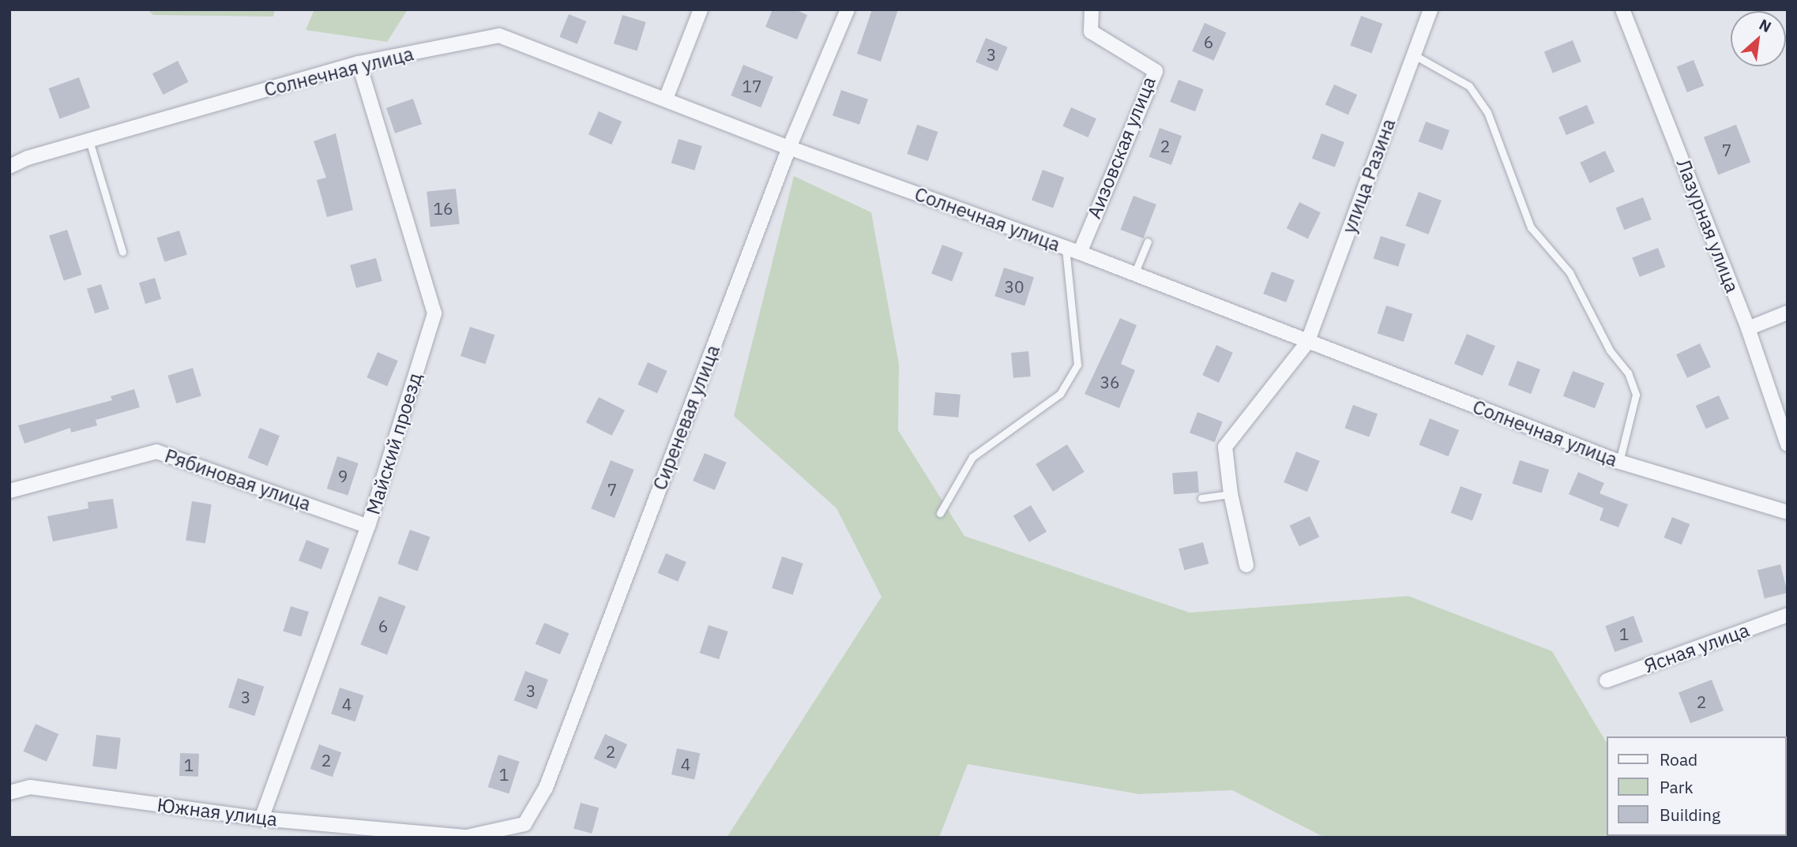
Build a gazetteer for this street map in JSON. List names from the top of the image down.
{
  "streets": {
    "street": [
      "Солнечная улица",
      "Аизовская улица",
      "улица Разина",
      "Лазурная улица",
      "Сиреневая улица",
      "Майский проезд",
      "Рябиновая улица",
      "Ясная улица",
      "Южная улица"
    ]
  },
  "crossings": [
    ["Солнечная улица", "Аизовская улица"],
    ["Солнечная улица", "улица Разина"],
    ["Солнечная улица", "Сиреневая улица"],
    ["Солнечная улица", "Майский проезд"],
    ["Сиреневая улица", "Южная улица"],
    ["Майский проезд", "Рябиновая улица"],
    ["Майский проезд", "Южная улица"]
  ],
  "house_numbers": [
    "6",
    "3",
    "17",
    "2",
    "7",
    "16",
    "30",
    "36",
    "9",
    "7",
    "6",
    "1",
    "3",
    "3",
    "2",
    "4",
    "2",
    "2",
    "4",
    "1",
    "1"
  ],
  "legend": ["Road", "Park", "Building"],
  "north": "top right"
}
